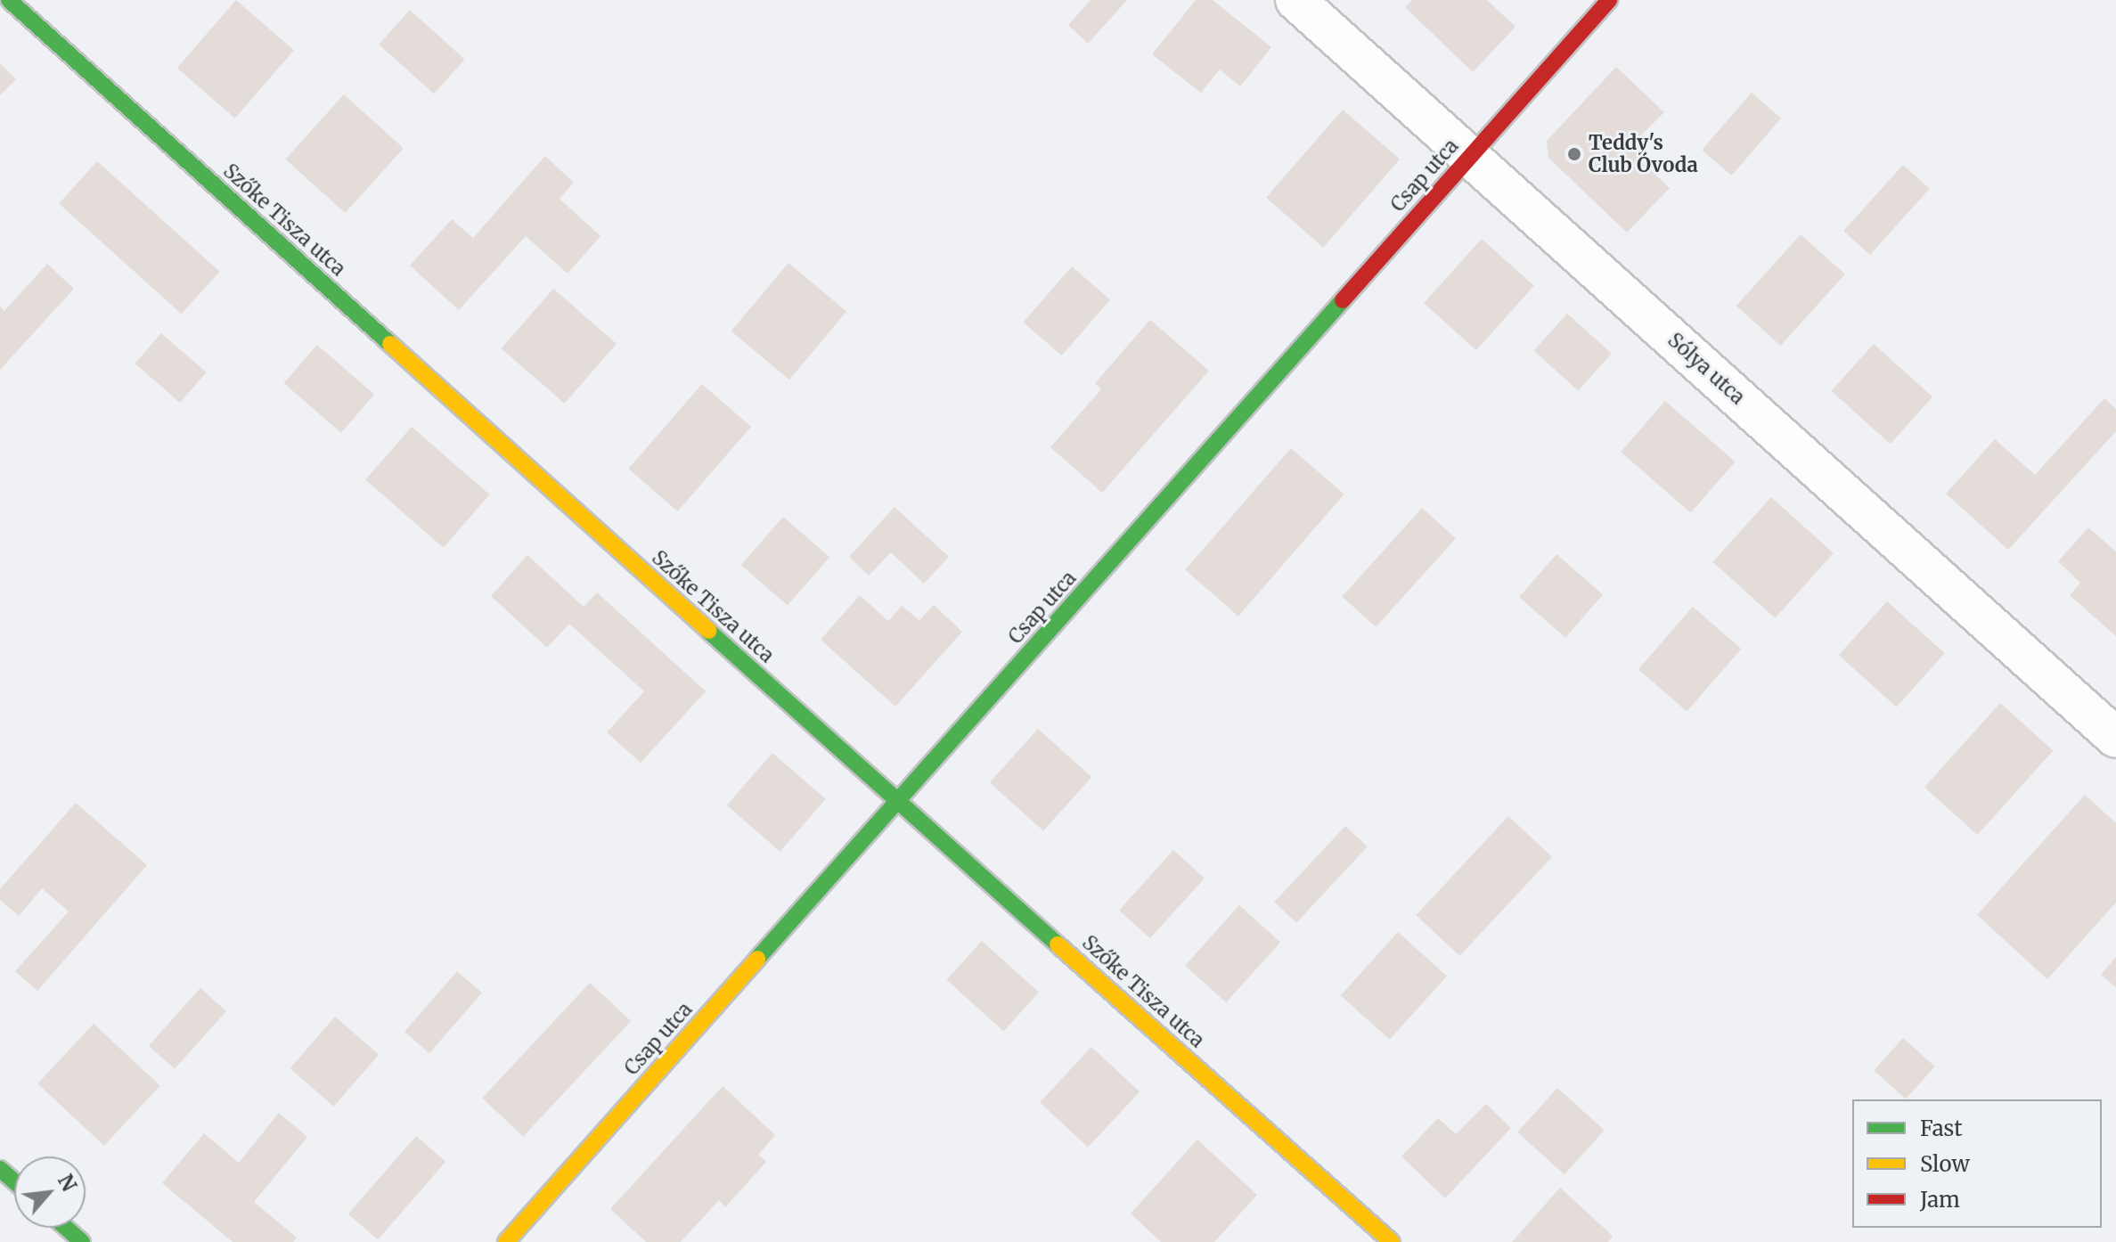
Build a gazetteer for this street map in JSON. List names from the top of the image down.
{
  "streets": {
    "street": ["Csap utca", "Szőke Tisza utca", "Sólya utca"]
  },
  "crossings": [
    ["Csap utca", "Szőke Tisza utca"],
    ["Csap utca", "Sólya utca"]
  ],
  "places": ["Teddy's Club Óvoda"],
  "legend": ["Fast", "Slow", "Jam"],
  "north": "top right"
}
